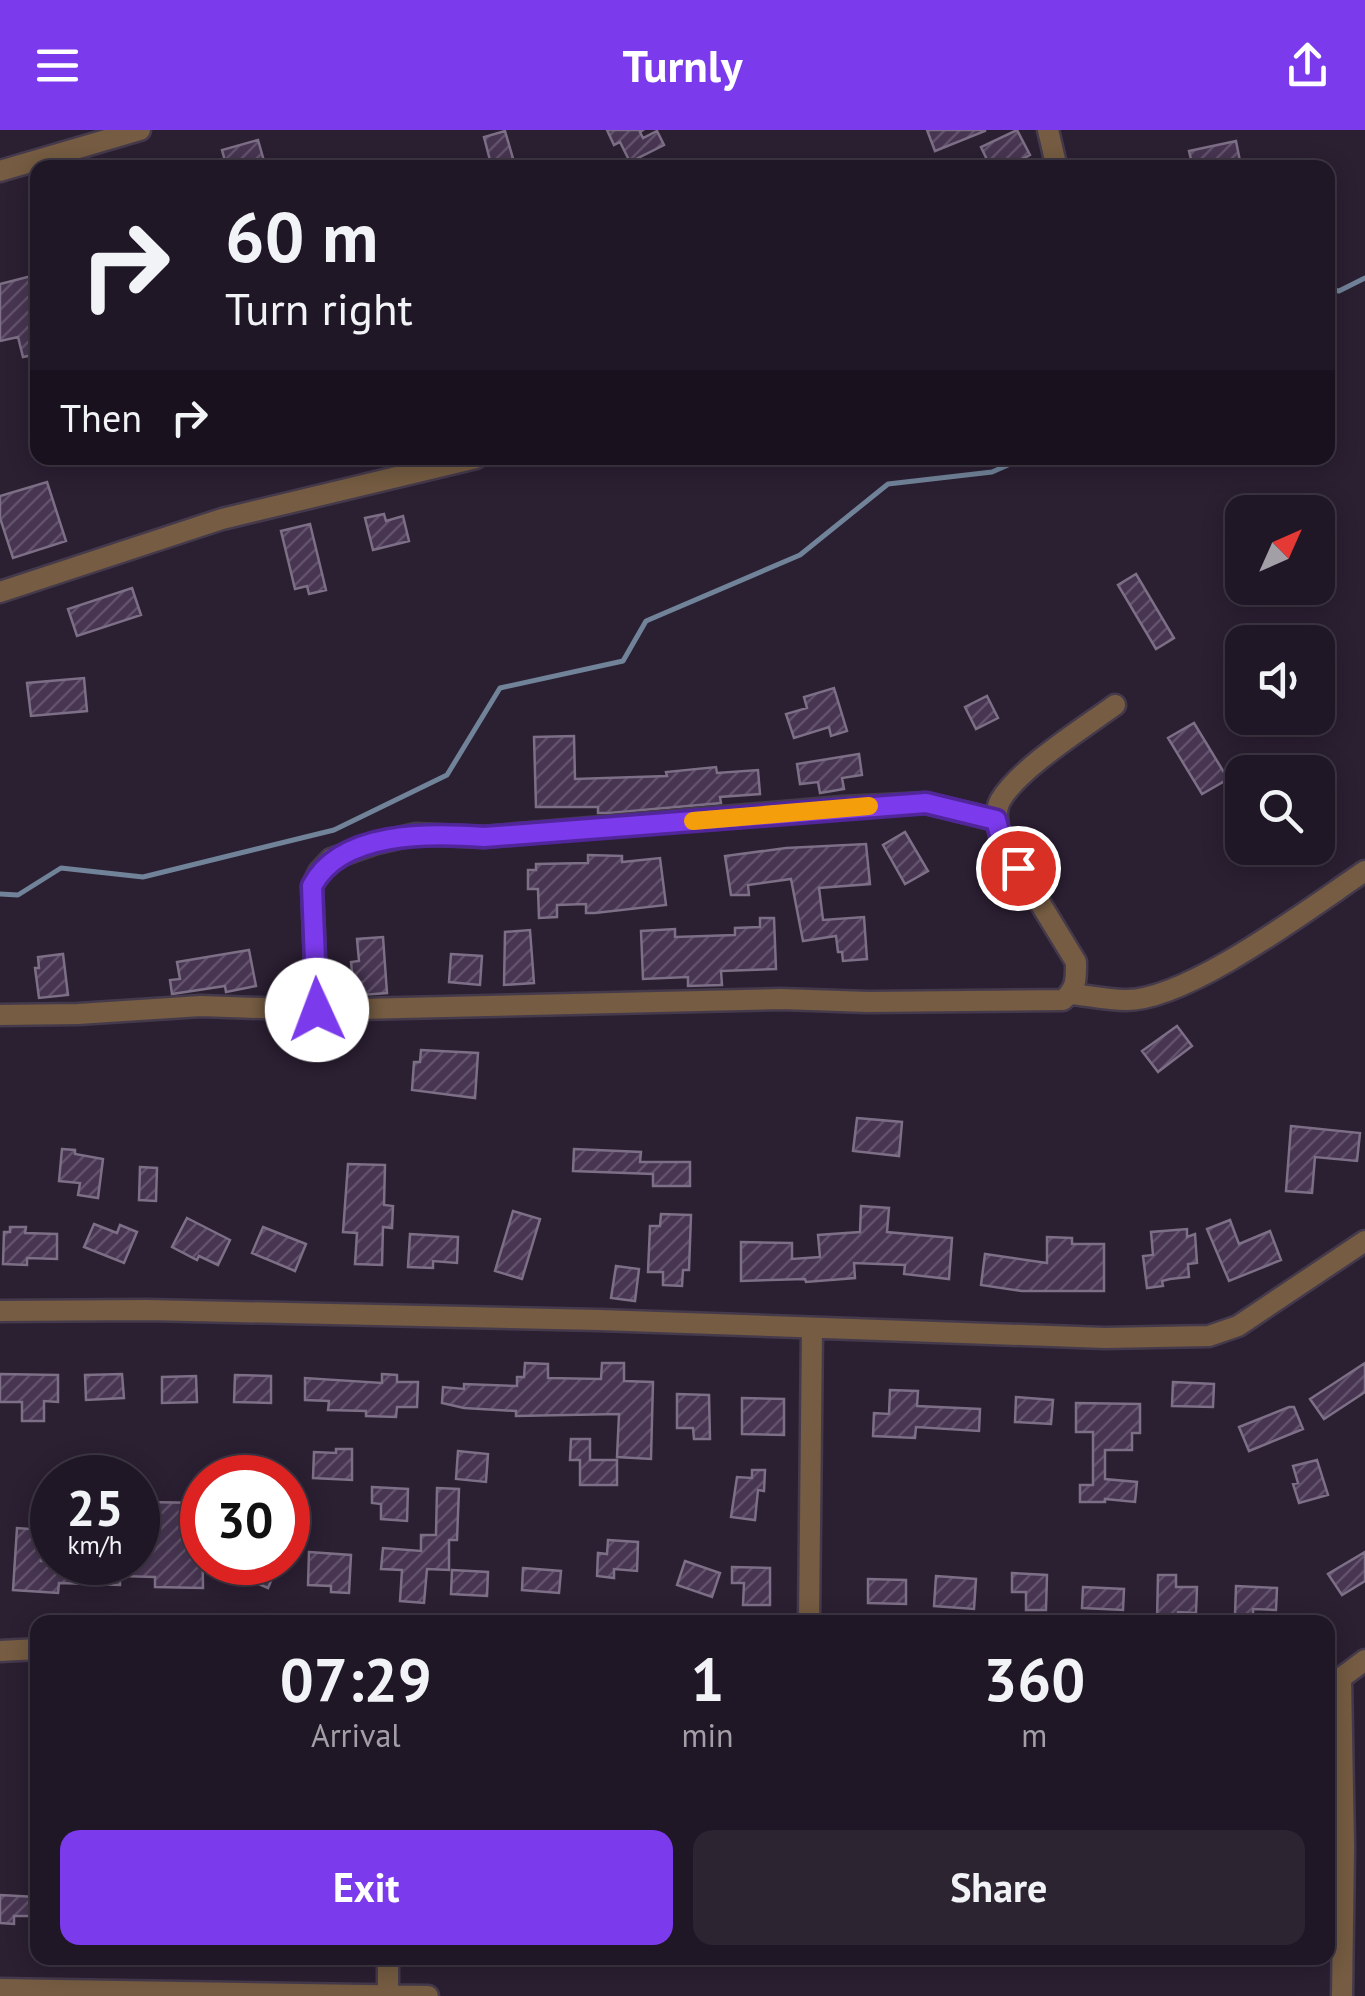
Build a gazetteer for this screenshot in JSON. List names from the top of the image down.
{
  "north": "top right",
  "page": {
    "header": "Turnly",
    "turn": ["60 m", "Turn right"],
    "then": "Then",
    "speed": "25 km/h",
    "limit": "30",
    "eta": [
      "07:29",
      "Arrival",
      "1",
      "min",
      "360",
      "m"
    ],
    "buttons": ["Exit", "Share"]
  }
}
